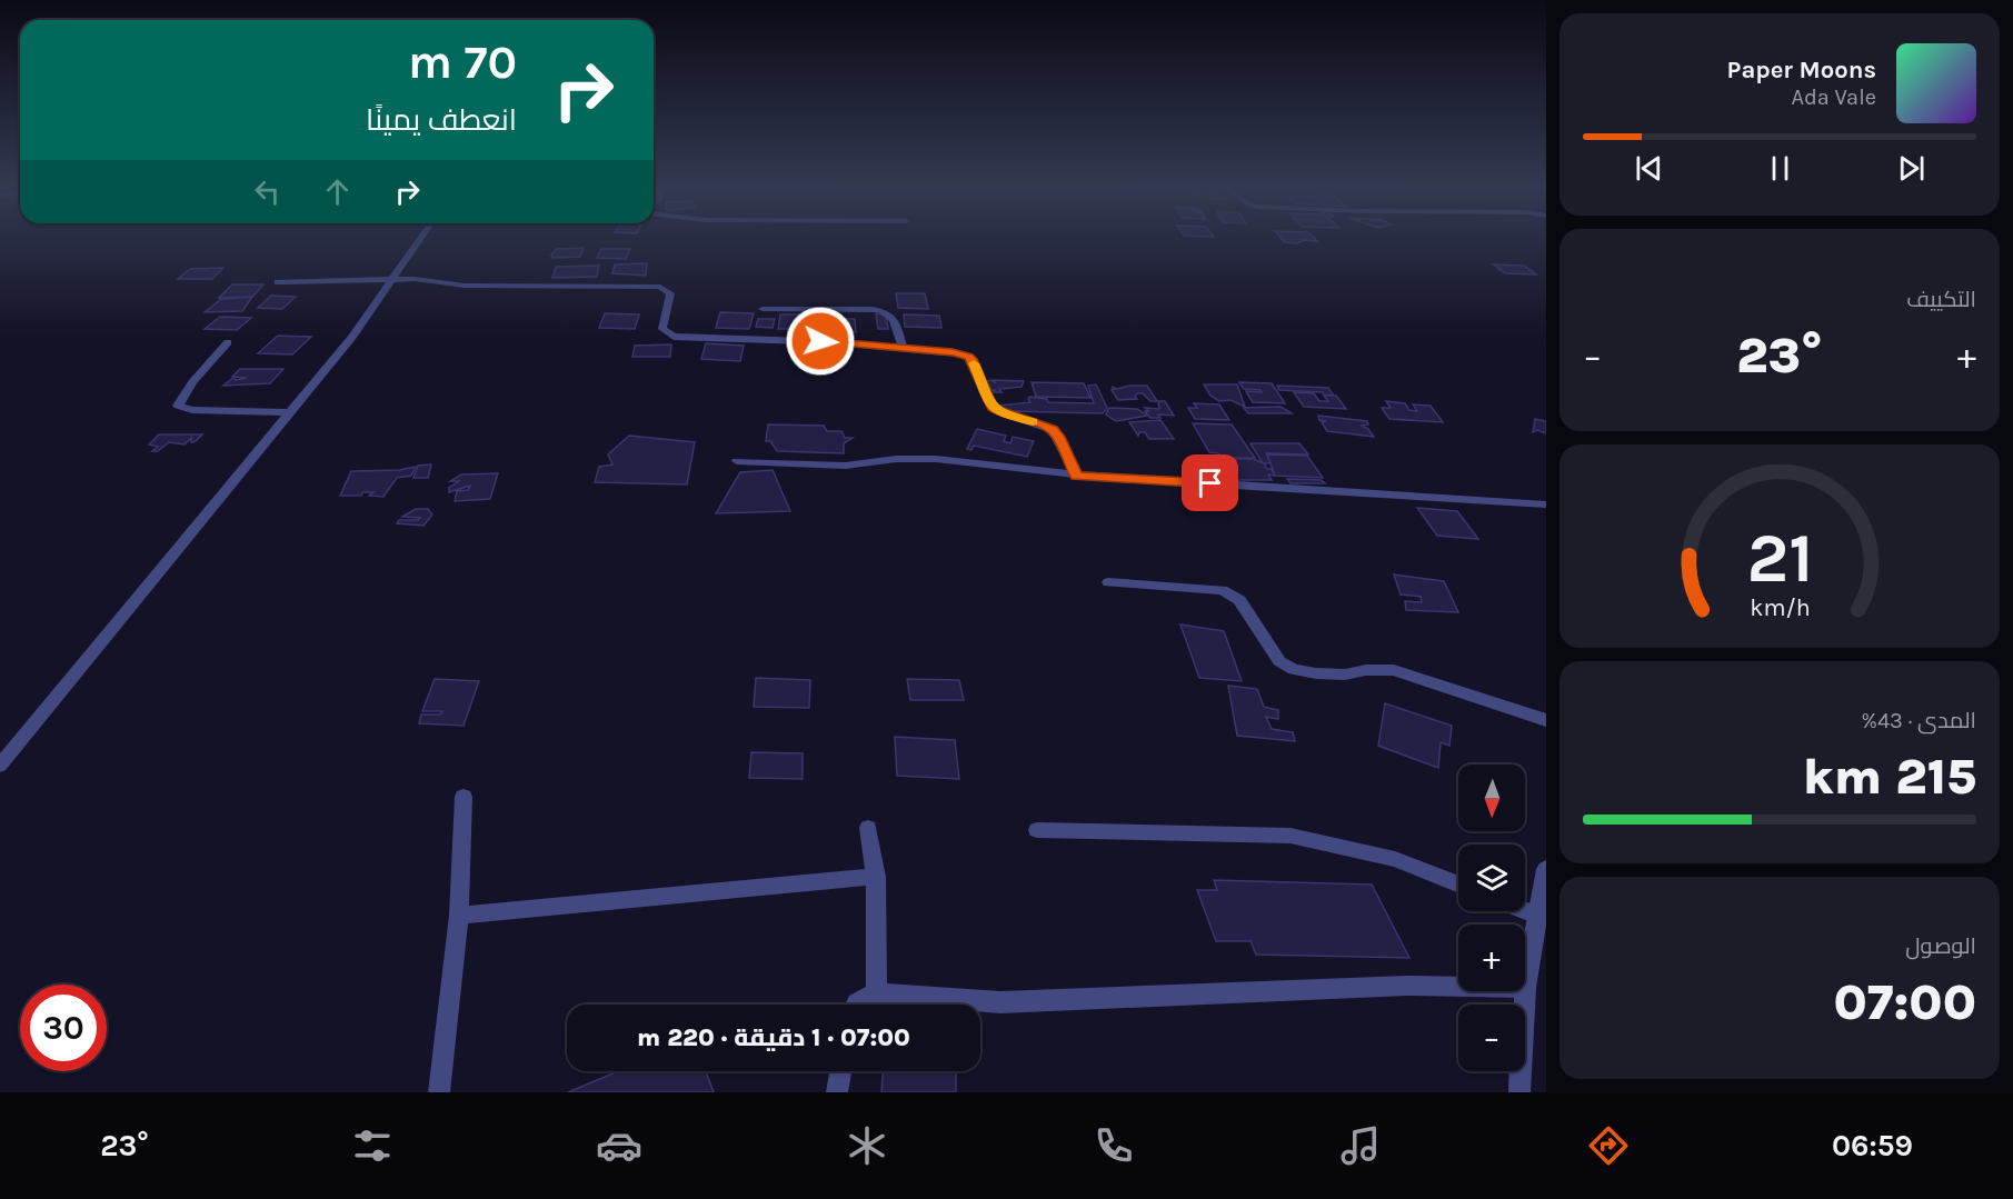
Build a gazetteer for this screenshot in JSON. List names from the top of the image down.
{
  "north": "bottom",
  "page": {
    "turn": ["70 m", "انعطف يمينًا"],
    "song": ["Paper Moons", "Ada Vale"],
    "tile": [
      "التكييف",
      ["المدى · 43%", "215 km"],
      ["الوصول", "07:00"]
    ],
    "heat": ["−", "23°", "+"],
    "map_buttons": ["+", "−"],
    "limit": "30",
    "trip": "07:00 · 1 دقيقة · 220 m",
    "tabs": ["06:59", "23°"],
    "gauge": ["21", "km/h"]
  }
}
